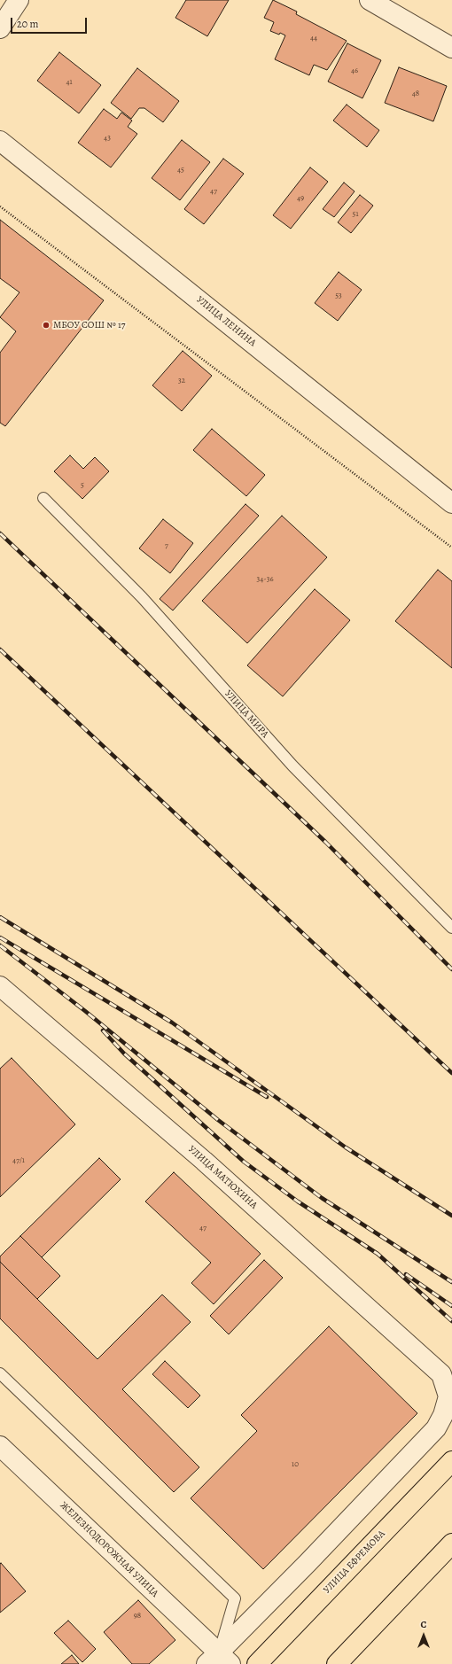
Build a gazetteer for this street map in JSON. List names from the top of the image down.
{
  "streets": {
    "main road": ["УЛИЦА ЕФРЕМОВА"],
    "street": ["УЛИЦА ЛЕНИНА", "УЛИЦА МАТЮХИНА", "ЖЕЛЕЗНОДОРОЖНАЯ УЛИЦА"],
    "lane": ["УЛИЦА МИРА"]
  },
  "places": ["МБОУ СОШ № 17"],
  "house_numbers": [
    "44",
    "46",
    "41",
    "48",
    "43",
    "45",
    "47",
    "49",
    "51",
    "53",
    "32",
    "5",
    "7",
    "34-36",
    "47/1",
    "47",
    "10",
    "98"
  ],
  "scale_bar": "20 m",
  "north": "top"
}
